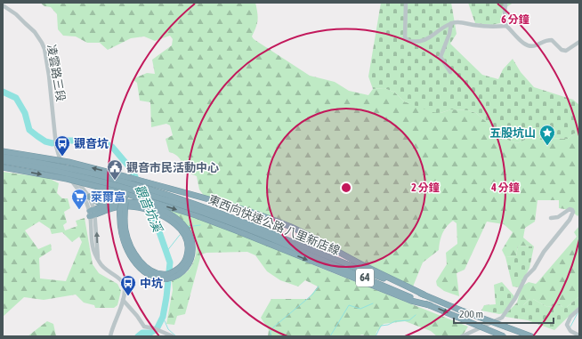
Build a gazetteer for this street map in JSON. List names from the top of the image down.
{
  "streets": {
    "highway": ["東西向快速公路 八里新店線", "64"],
    "street": ["凌雲路三段"]
  },
  "water": ["觀音坑溪"],
  "places": {
    "place": ["五股坑山"],
    "bus stop": ["觀音坑", "中坑"],
    "public building": ["觀音市民活動中心"],
    "supermarket": ["萊爾富"]
  },
  "scale_bar": "200 m",
  "rings": ["6 分鐘", "2 分鐘", "4 分鐘"]
}
